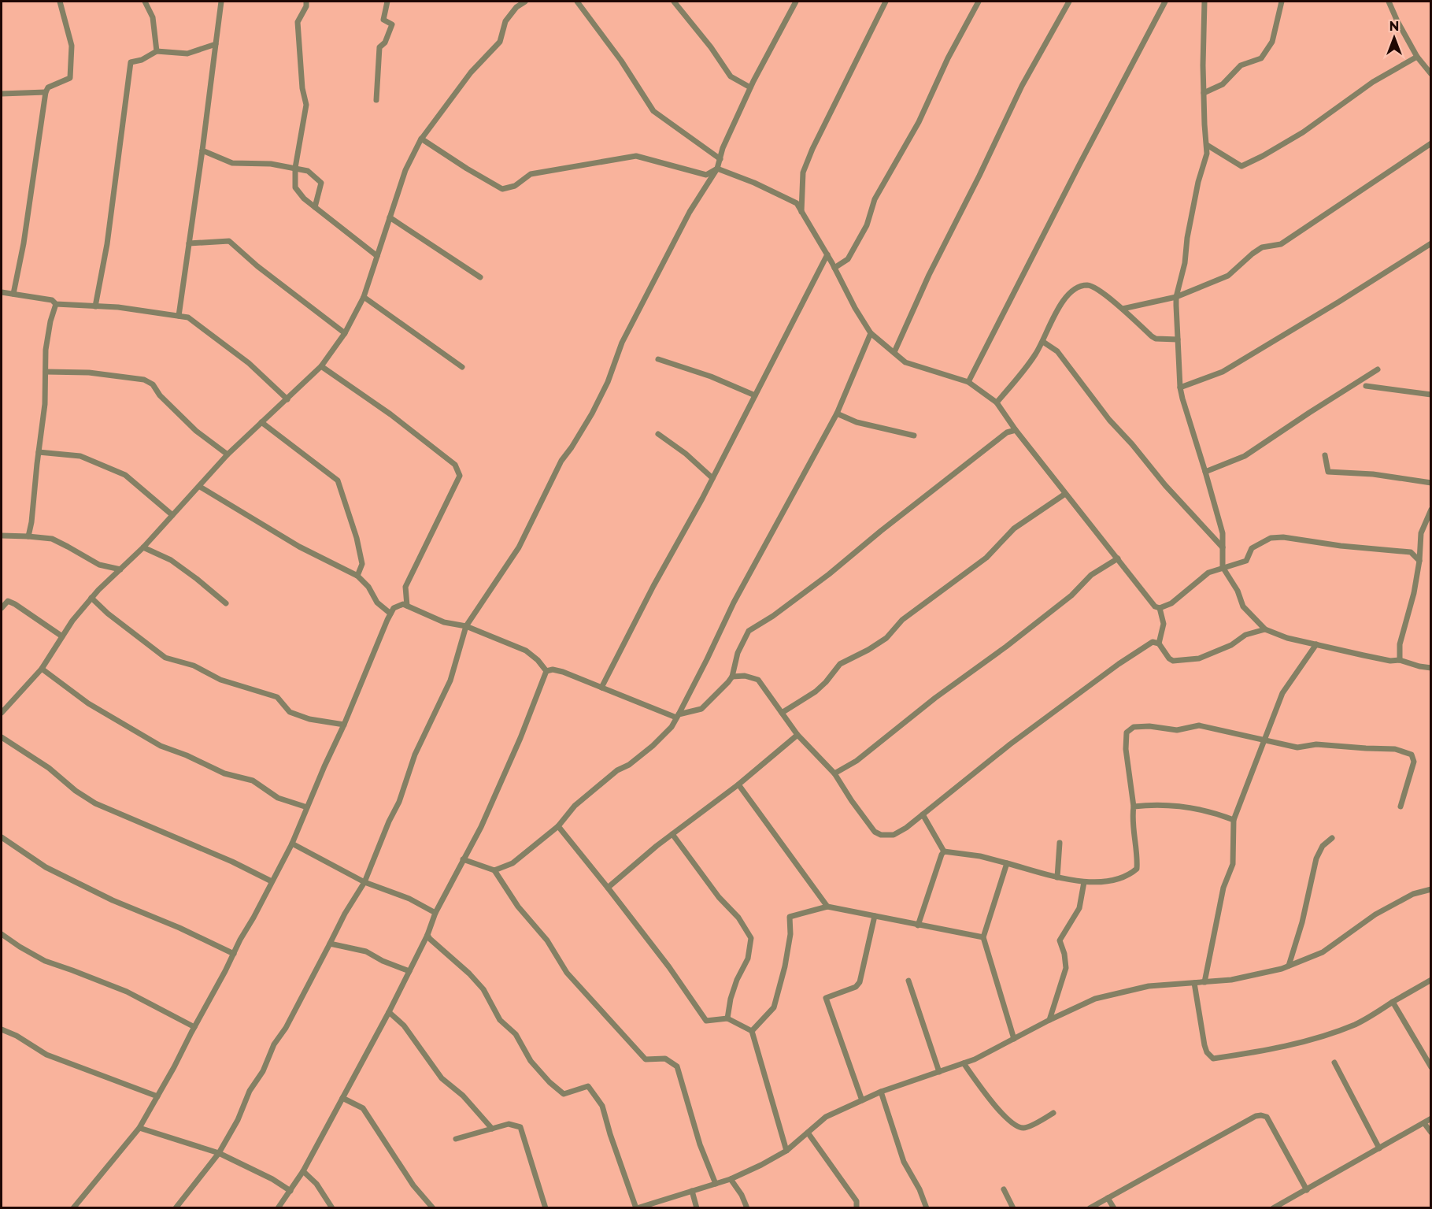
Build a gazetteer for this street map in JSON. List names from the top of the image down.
{
  "north": "top"
}
